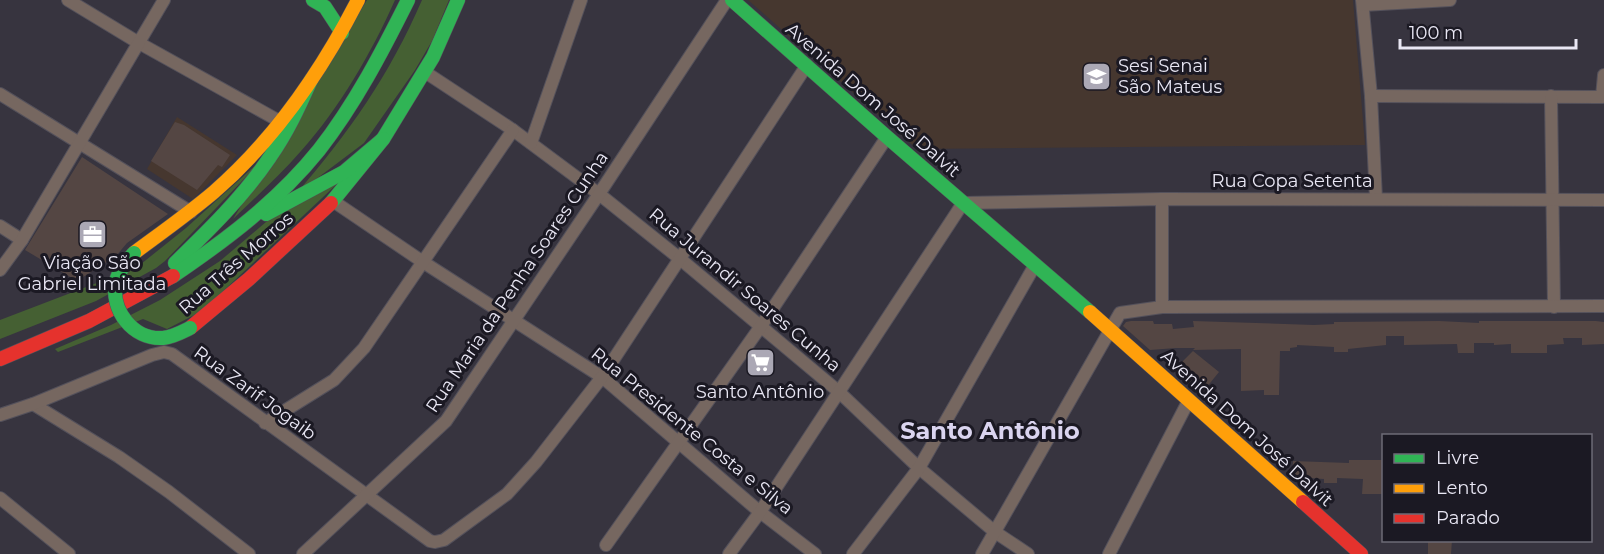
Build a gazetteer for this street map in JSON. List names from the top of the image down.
{
  "streets": {
    "main road": ["Avenida Dom José Dalvit", "Rua Três Morros"],
    "street": [
      "Rua Copa Setenta",
      "Rua Maria da Penha Soares Cunha",
      "Rua Jurandir Soares Cunha",
      "Rua Zarif Jogaib",
      "Rua Presidente Costa e Silva"
    ]
  },
  "crossings": [
    ["Avenida Dom José Dalvit", "Rua Copa Setenta"],
    ["Rua Três Morros", "Rua Jurandir Soares Cunha"],
    ["Rua Três Morros", "Rua Presidente Costa e Silva"],
    ["Rua Maria da Penha Soares Cunha", "Rua Jurandir Soares Cunha"],
    ["Rua Maria da Penha Soares Cunha", "Rua Zarif Jogaib"],
    ["Rua Maria da Penha Soares Cunha", "Rua Presidente Costa e Silva"],
    ["Rua Zarif Jogaib", "Rua Presidente Costa e Silva"]
  ],
  "districts": ["Santo Antônio"],
  "places": {
    "school or university": ["Sesi Senai São Mateus"],
    "office": ["Viação São Gabriel Limitada"],
    "supermarket": ["Santo Antônio"]
  },
  "legend": ["Livre", "Lento", "Parado"],
  "scale_bar": "100 m"
}
